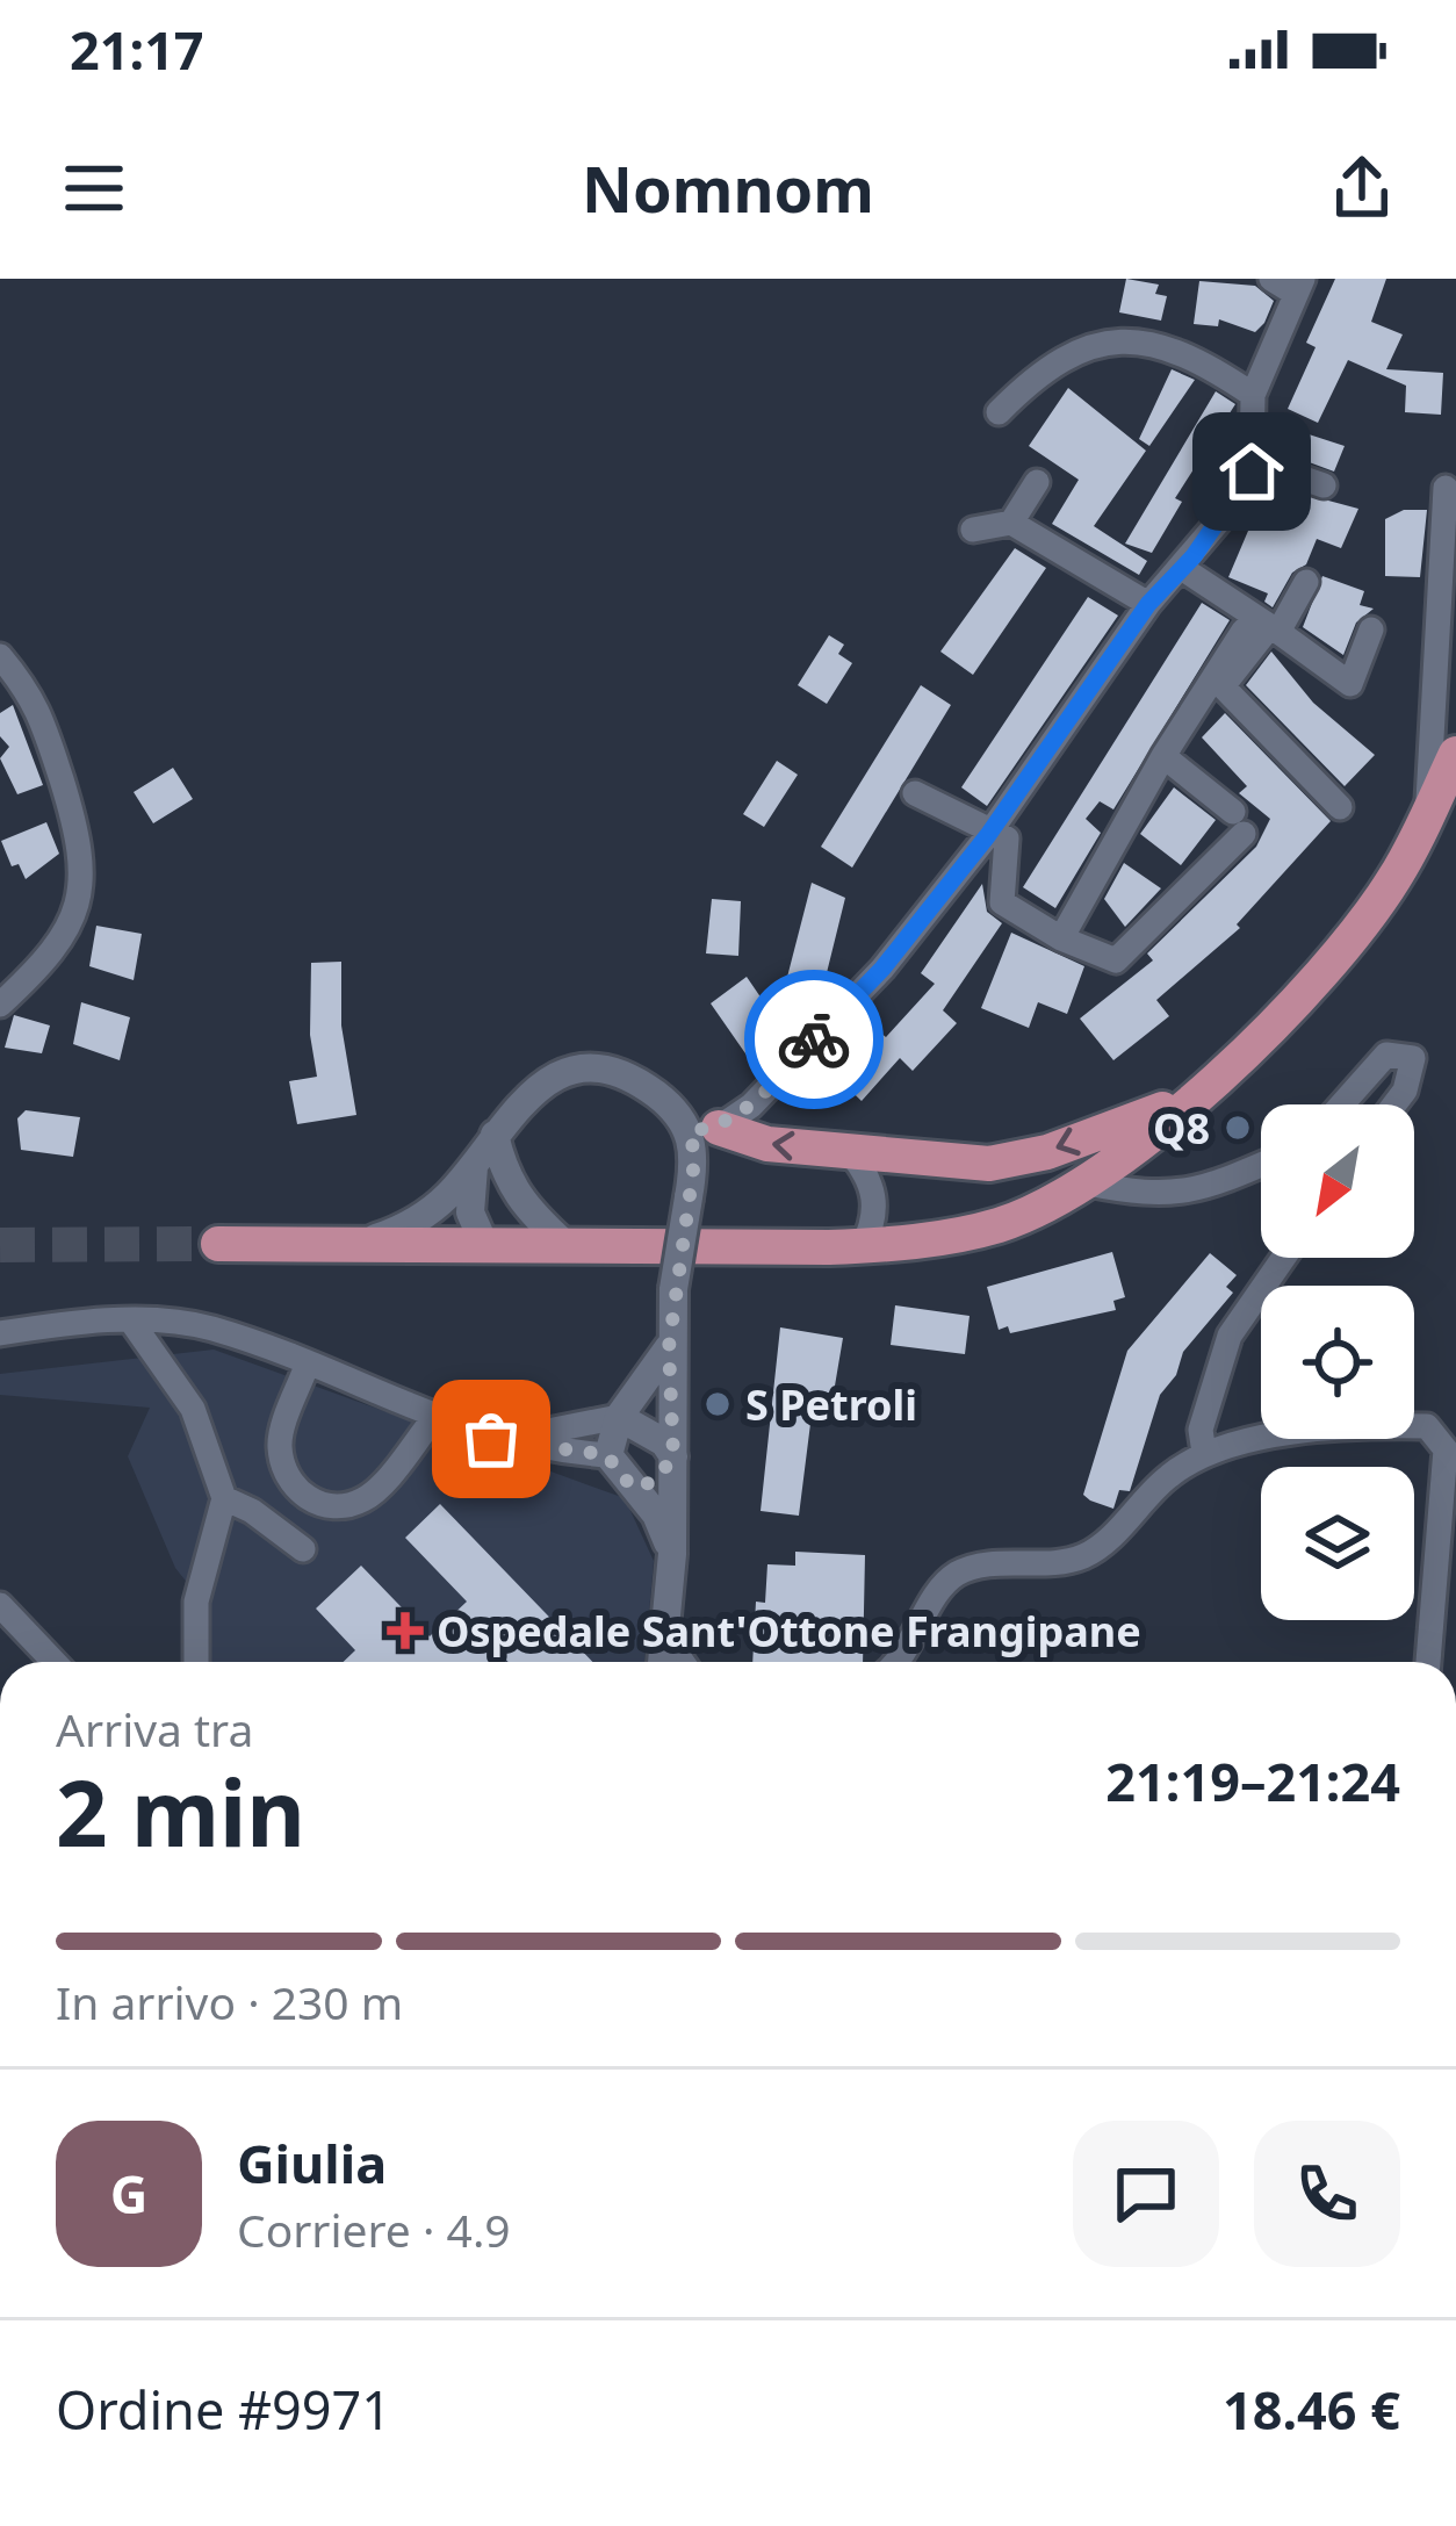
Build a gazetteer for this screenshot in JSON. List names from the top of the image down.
{
  "places": {
    "other": ["Q8", "S Petroli"],
    "health": ["Ospedale Sant'Ottone Frangipane"]
  },
  "north": "bottom left",
  "page": {
    "status": "21:17",
    "header": "Nomnom",
    "heading": ["2 min", "Arriva tra", "21:19–21:24"],
    "panel": [
      "Giulia",
      "Corriere · 4.9",
      "Ordine #9971",
      "18.46 €"
    ],
    "bar": "In arrivo · 230 m",
    "round": "G"
  }
}
